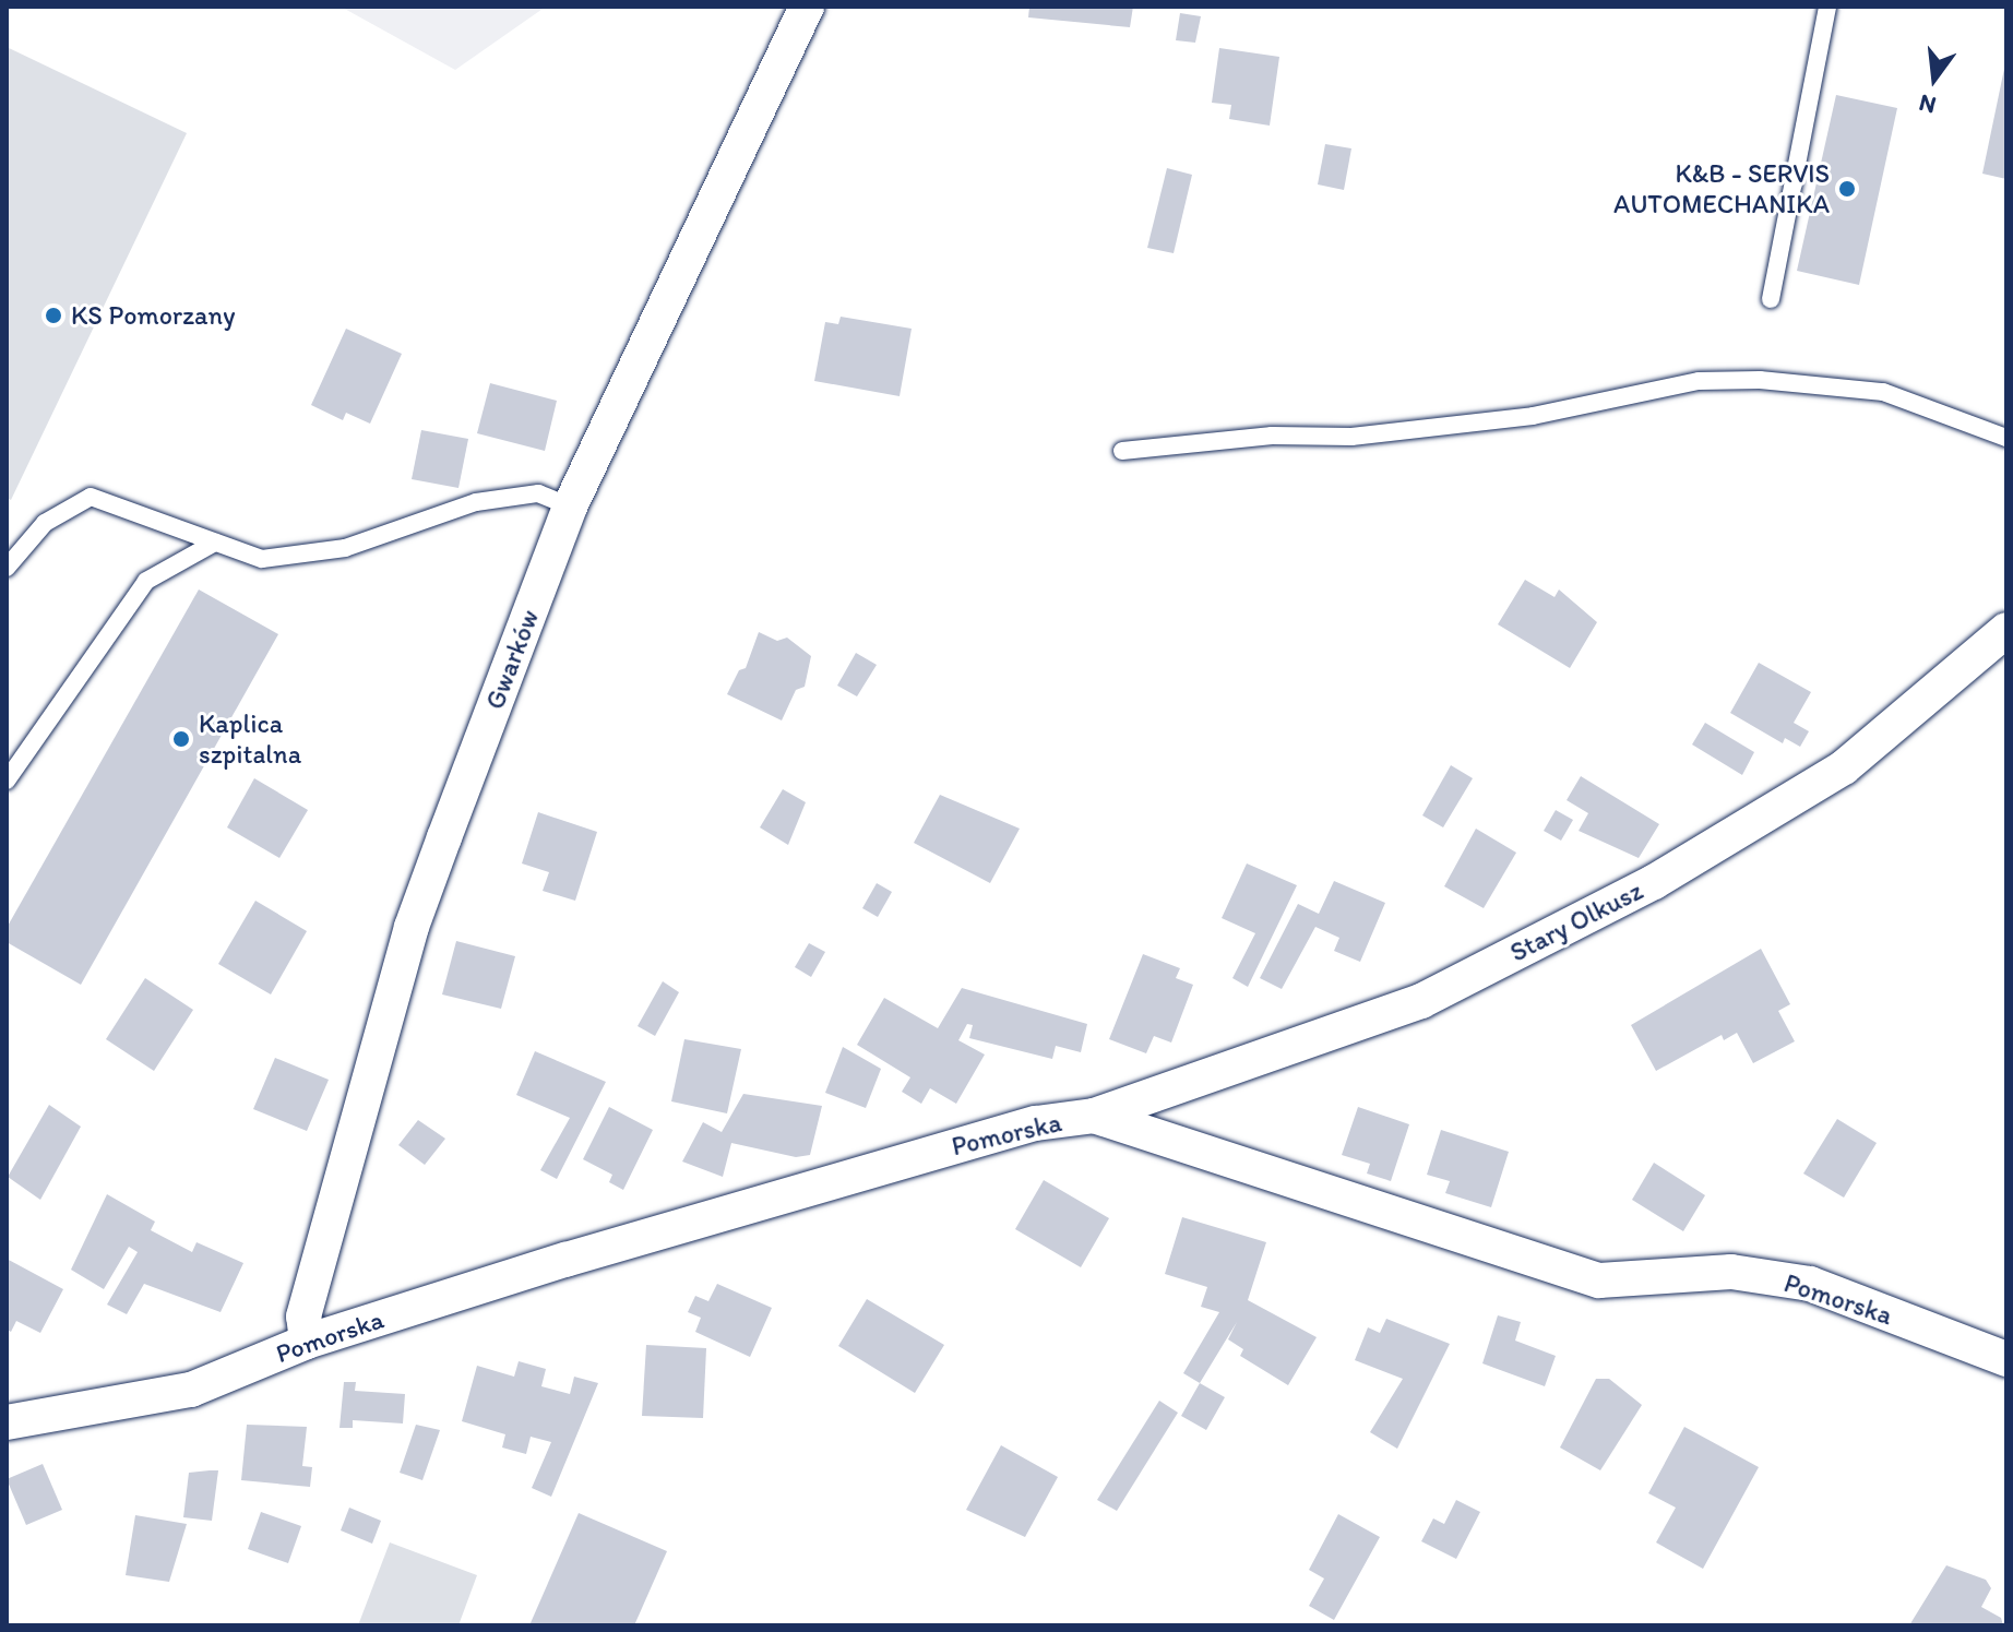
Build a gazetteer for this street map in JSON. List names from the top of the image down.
{
  "streets": {
    "street": ["Gwarków", "Stary Olkusz", "Pomorska"]
  },
  "crossings": [
    ["Gwarków", "Pomorska"],
    ["Stary Olkusz", "Pomorska"]
  ],
  "places": ["K&B - SERVIS AUTOMECHANIKA", "KS Pomorzany", "Kaplica szpitalna"],
  "north": "bottom"
}
